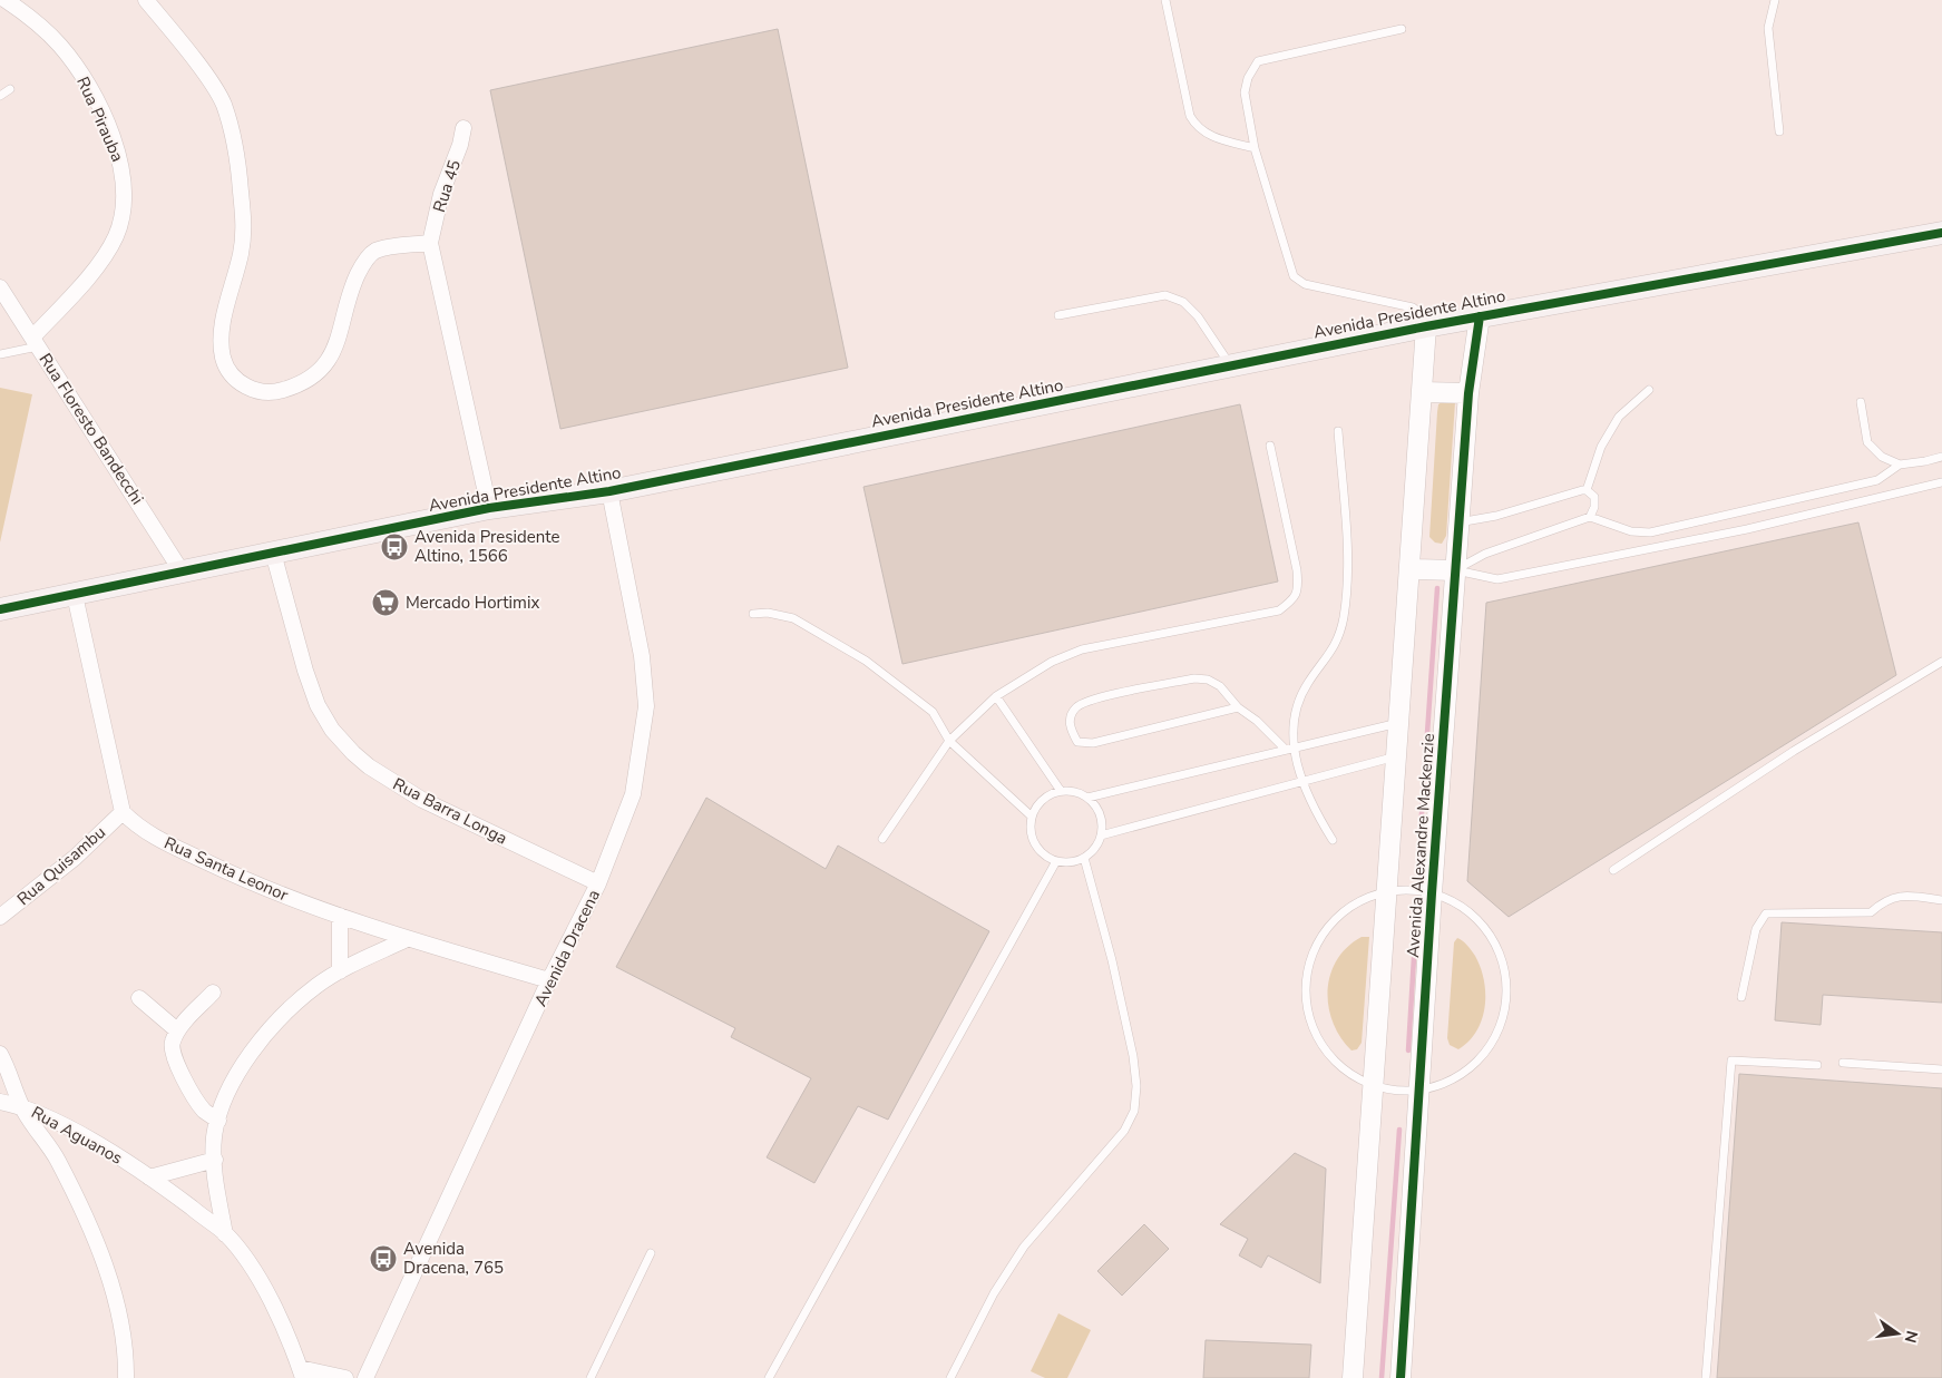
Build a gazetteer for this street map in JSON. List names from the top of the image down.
{
  "streets": {
    "main road": ["Avenida Presidente Altino"],
    "street": [
      "Rua Pirauba",
      "Rua 45",
      "Rua Floresto Bandecchi",
      "Rua Barra Longa",
      "Avenida Alexandre Mackenzie",
      "Rua Quisambu",
      "Rua Santa Leonor",
      "Avenida Dracena",
      "Rua Aguanos"
    ]
  },
  "crossings": [
    ["Rua Pirauba", "Rua Floresto Bandecchi"],
    ["Avenida Presidente Altino", "Rua Floresto Bandecchi"],
    ["Avenida Presidente Altino", "Rua Barra Longa"],
    ["Avenida Presidente Altino", "Avenida Alexandre Mackenzie"],
    ["Avenida Presidente Altino", "Avenida Dracena"],
    ["Rua Barra Longa", "Avenida Dracena"],
    ["Rua Quisambu", "Rua Santa Leonor"],
    ["Rua Santa Leonor", "Avenida Dracena"]
  ],
  "places": {
    "bus stop": ["Avenida Presidente Altino, 1566", "Avenida Dracena, 765"],
    "supermarket": ["Mercado Hortimix"]
  },
  "north": "right"
}
